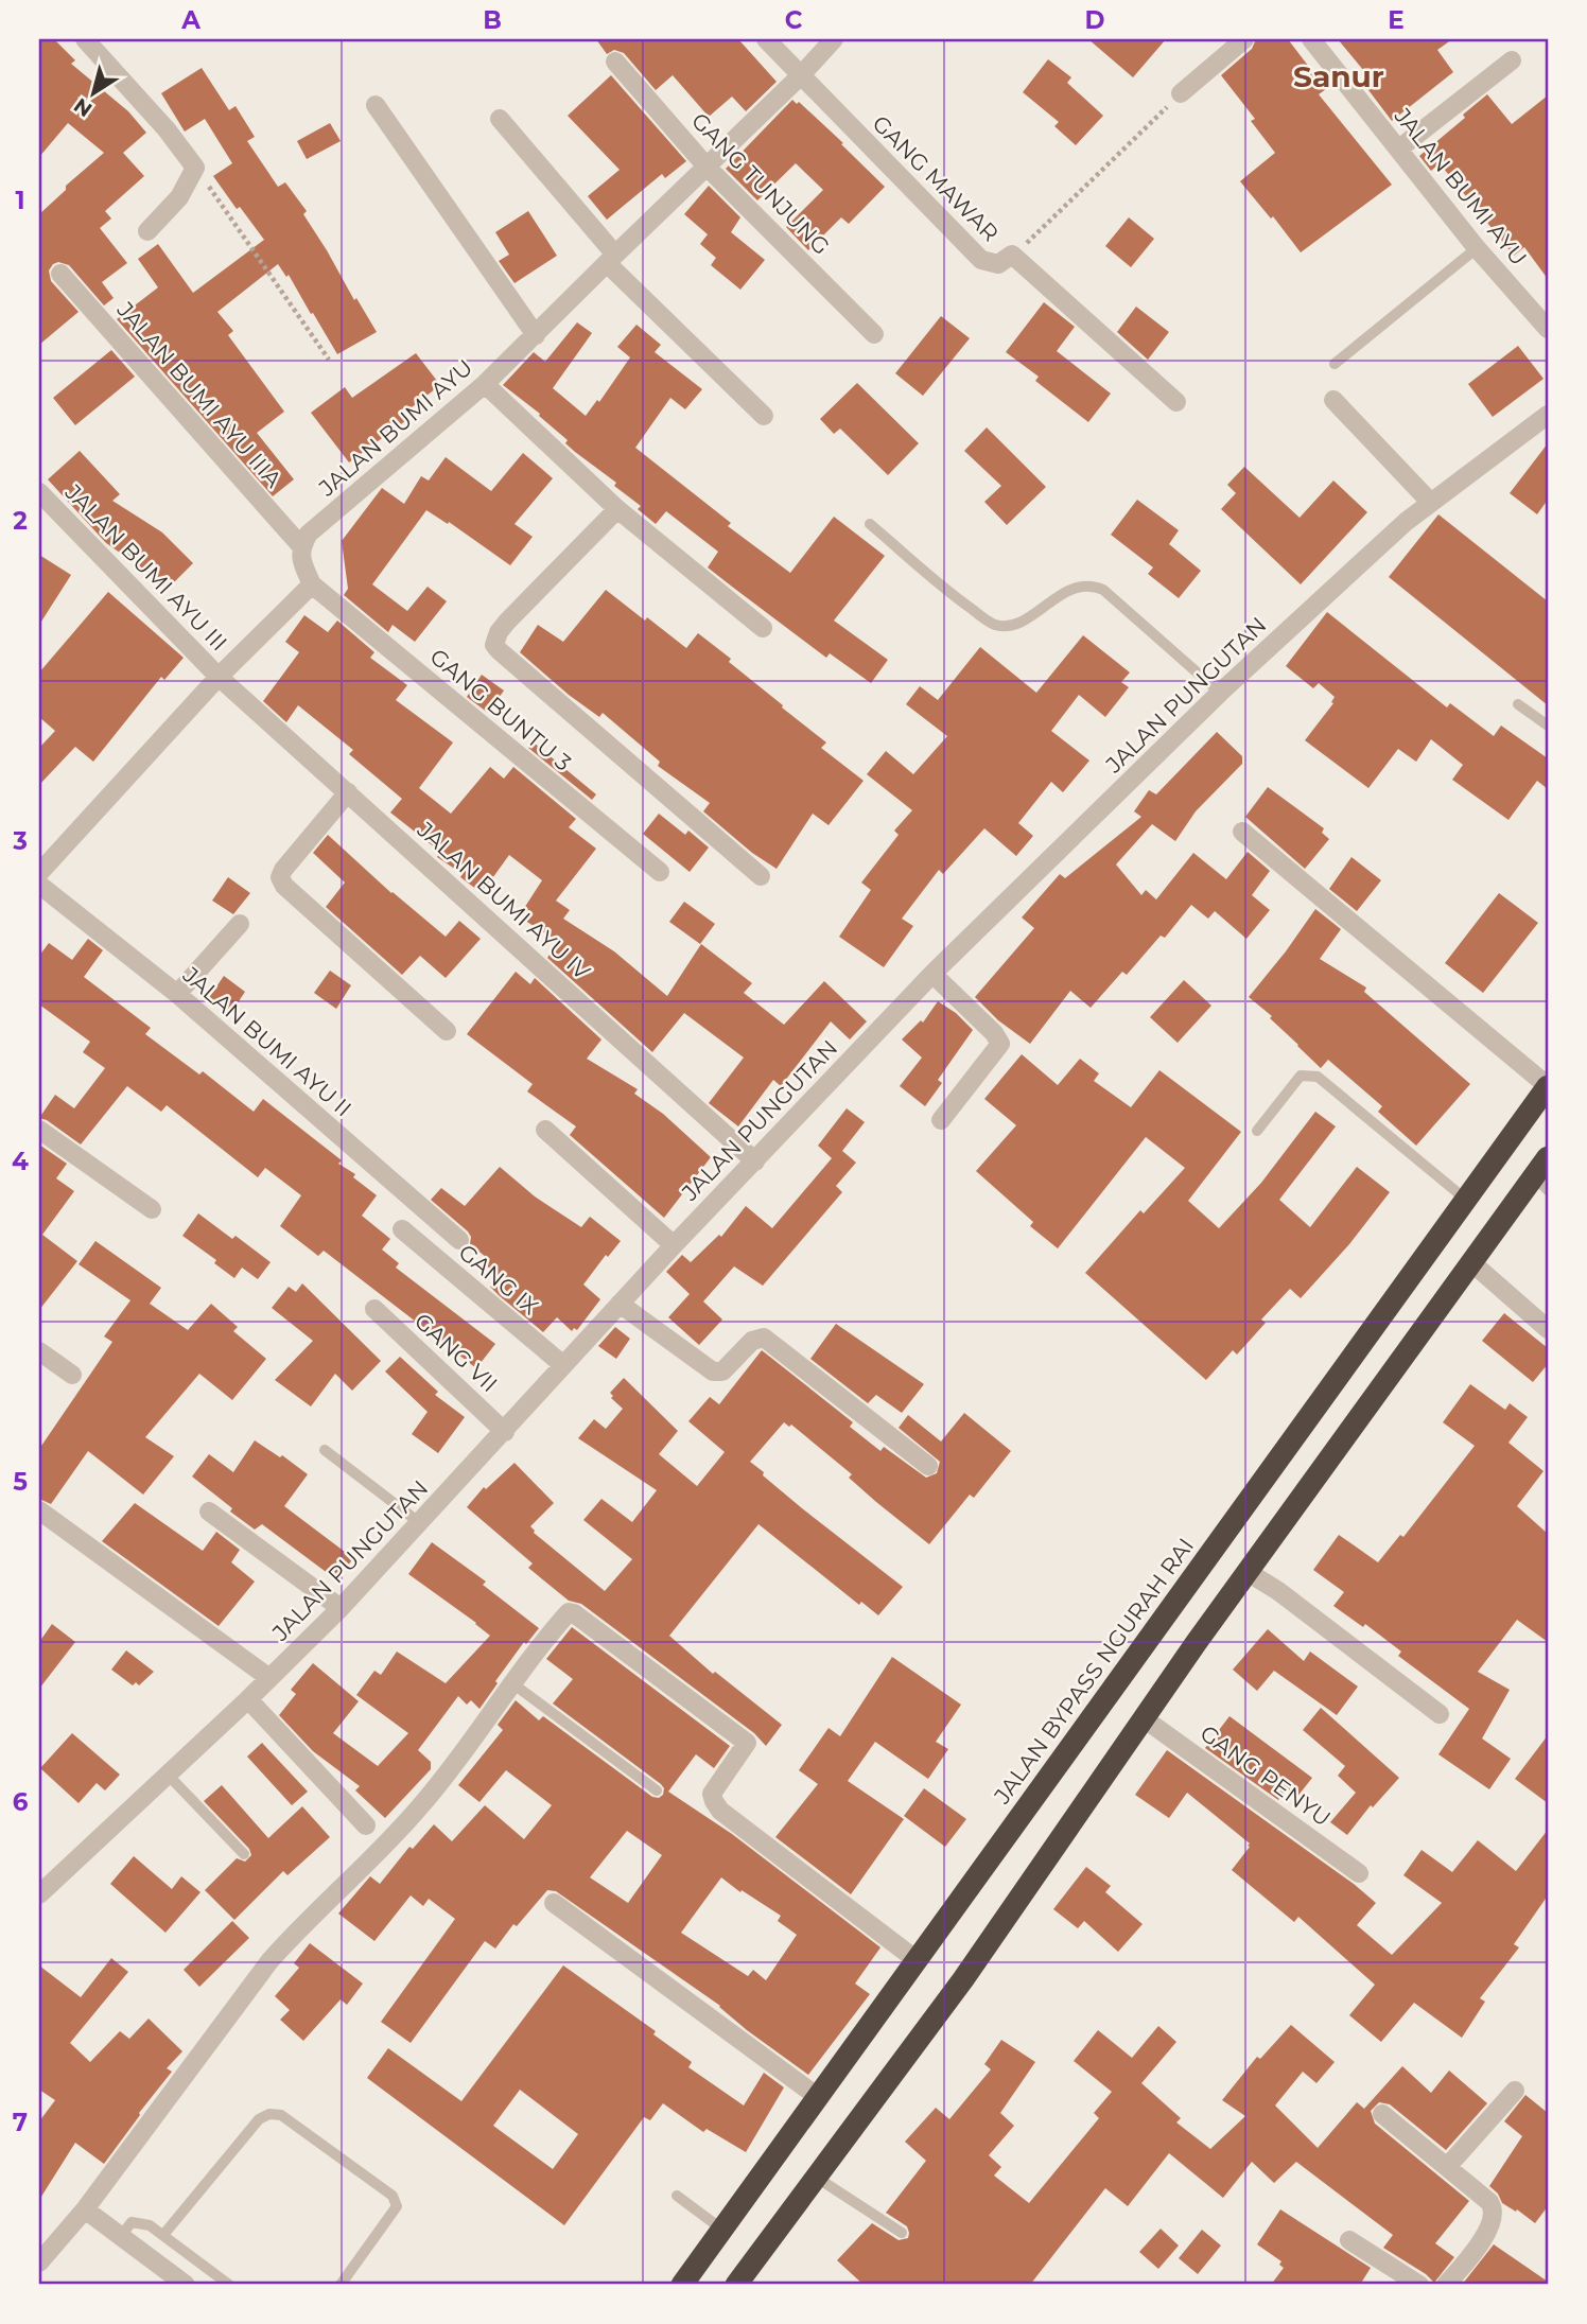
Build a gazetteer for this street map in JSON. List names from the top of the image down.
{
  "streets": {
    "highway": ["JALAN BYPASS NGURAH RAI"],
    "street": [
      "GANG MAWAR",
      "GANG TUNJUNG",
      "JALAN BUMI AYU",
      "JALAN BUMI AYU IIIA",
      "JALAN BUMI AYU III",
      "JALAN PUNGUTAN",
      "GANG BUNTU 3",
      "JALAN BUMI AYU IV",
      "JALAN BUMI AYU II",
      "GANG IX",
      "GANG VII",
      "GANG PENYU"
    ]
  },
  "crossings": [
    ["GANG MAWAR", "JALAN BUMI AYU"],
    ["GANG TUNJUNG", "JALAN BUMI AYU"],
    ["JALAN BUMI AYU", "JALAN BUMI AYU IIIA"],
    ["JALAN BUMI AYU III", "JALAN BUMI AYU IV"],
    ["JALAN PUNGUTAN", "JALAN BUMI AYU IV"],
    ["JALAN PUNGUTAN", "GANG IX"],
    ["JALAN PUNGUTAN", "GANG VII"]
  ],
  "districts": ["Sanur"],
  "north": "bottom left",
  "grid": {
    "columns": [
      "A",
      "B",
      "C",
      "D",
      "E"
    ],
    "rows": [
      "1",
      "2",
      "3",
      "4",
      "5",
      "6",
      "7"
    ]
  }
}
